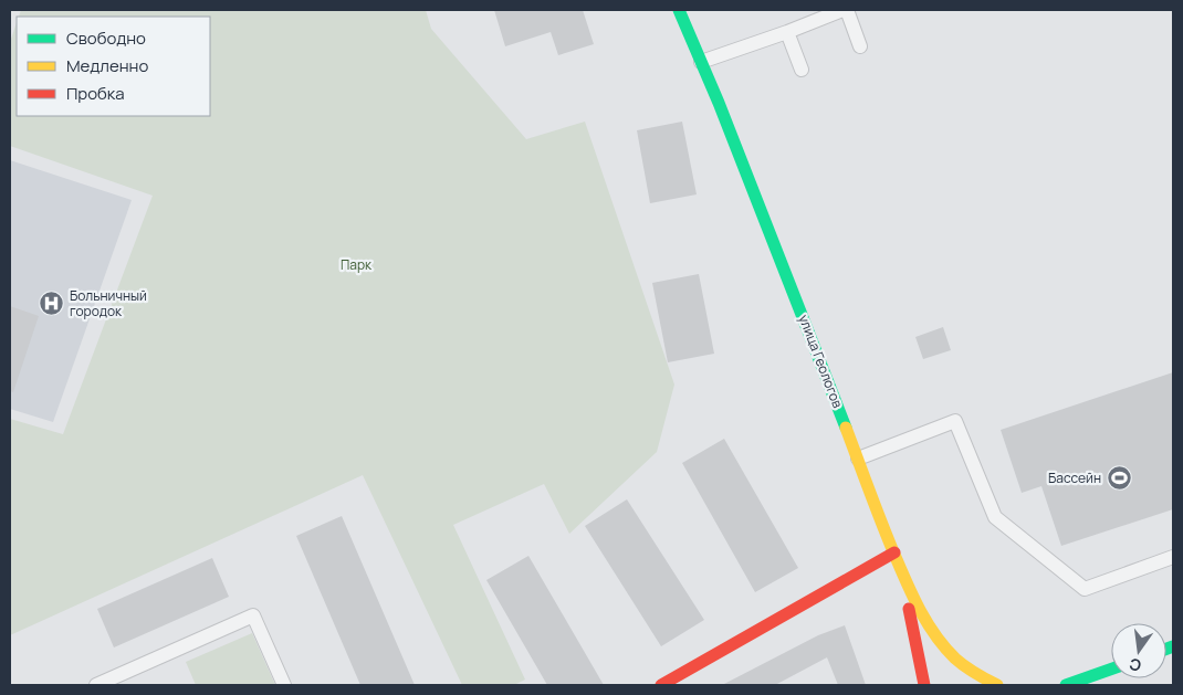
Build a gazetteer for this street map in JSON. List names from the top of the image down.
{
  "streets": {
    "street": ["улица Геологов"]
  },
  "parks": ["Парк"],
  "places": {
    "hospital": ["Больничный городок"],
    "sports": ["Бассейн"]
  },
  "legend": ["Свободно", "Медленно", "Пробка"],
  "north": "bottom"
}
